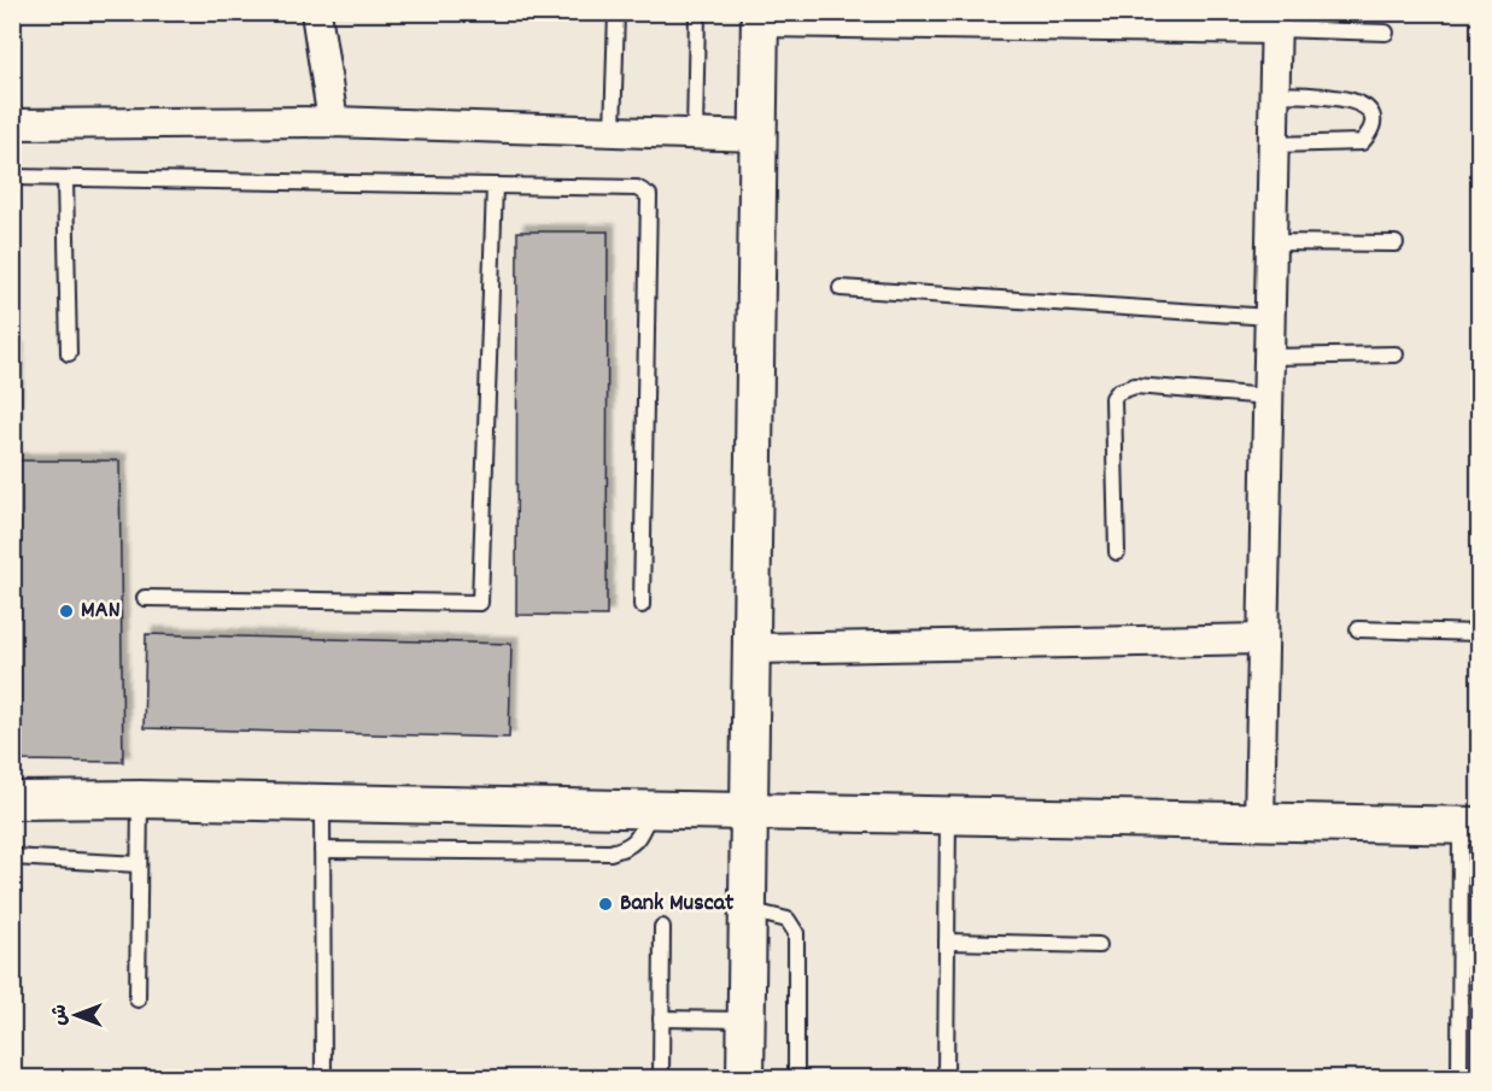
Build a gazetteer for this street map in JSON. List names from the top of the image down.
{
  "places": ["MAN", "Bank Muscat"],
  "north": "left"
}
